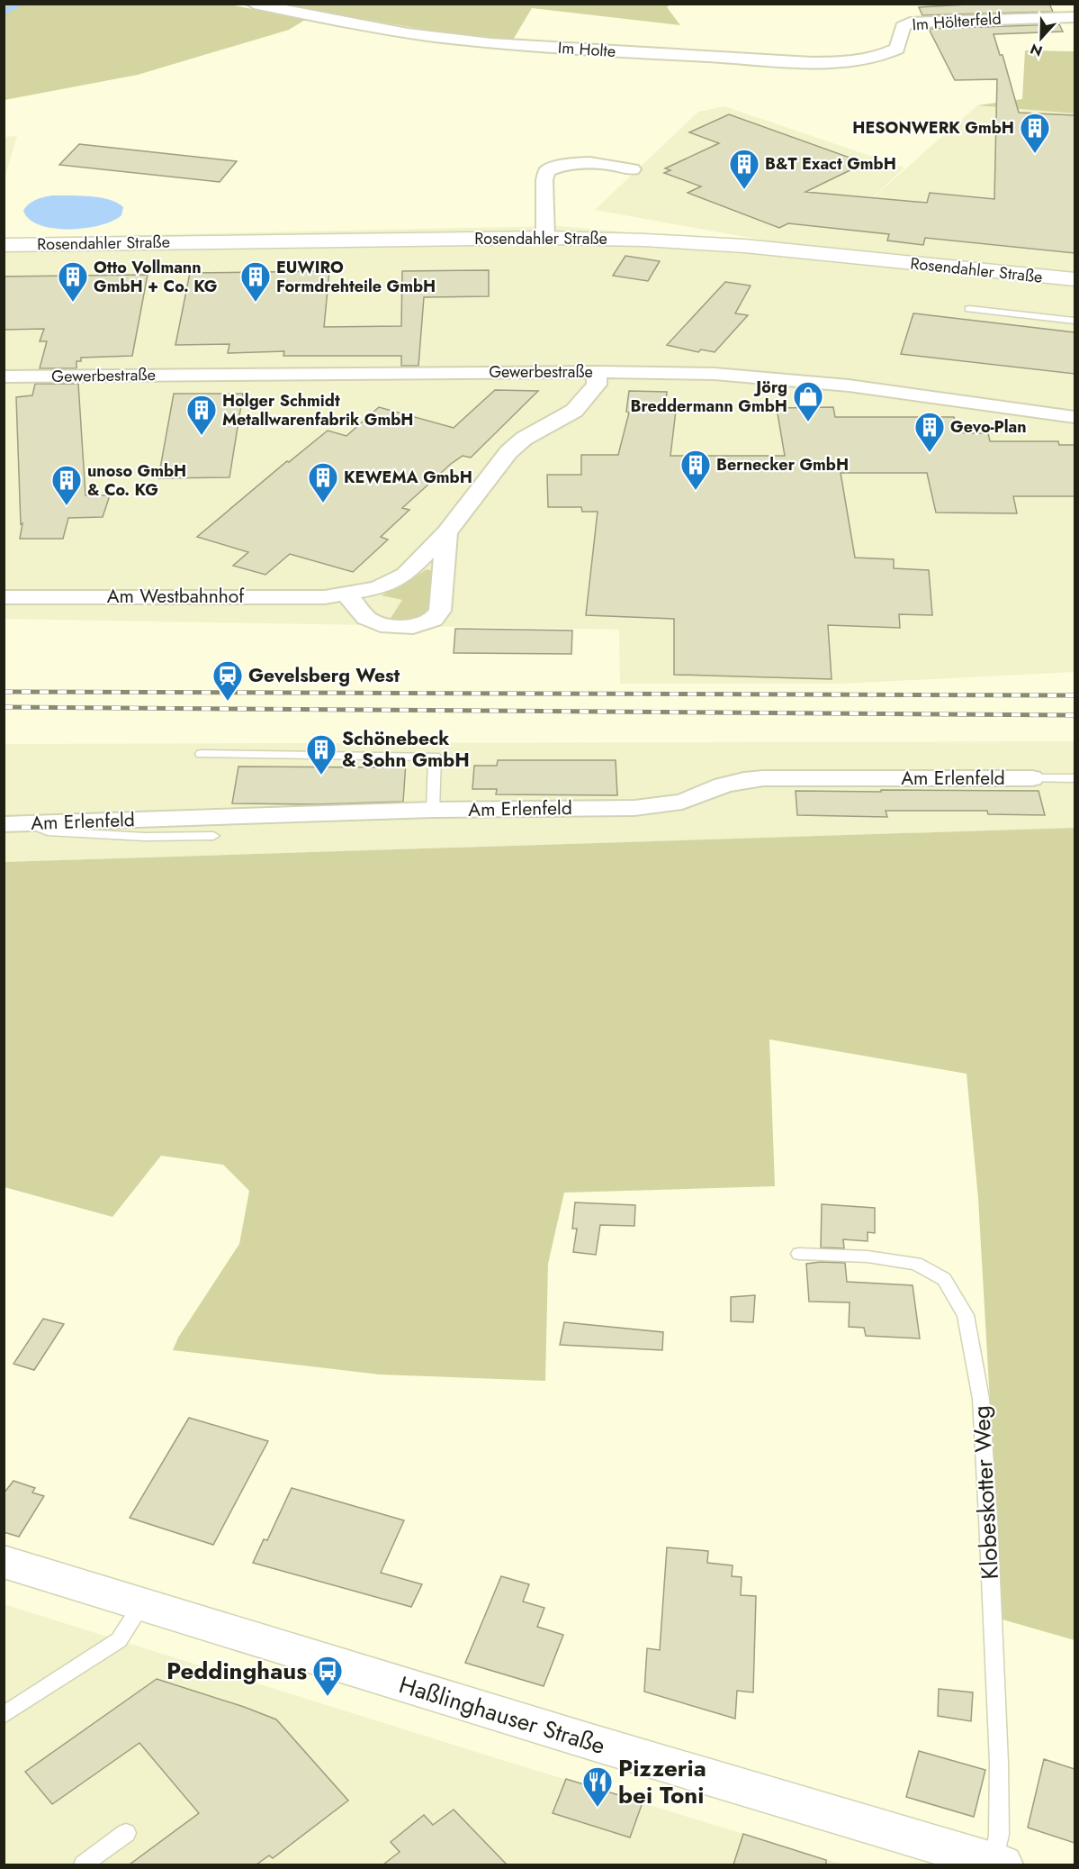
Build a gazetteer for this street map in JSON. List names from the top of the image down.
{
  "streets": {
    "main road": ["Rosendahler Straße", "Haßlinghauser Straße"],
    "street": [
      "Im Hölterfeld",
      "Im Holte",
      "Gewerbestraße",
      "Am Westbahnhof",
      "Am Erlenfeld"
    ],
    "lane": ["Klobeskotter Weg"]
  },
  "crossings": [
    ["Im Hölterfeld", "Im Holte"],
    ["Gewerbestraße", "Am Westbahnhof"],
    ["Klobeskotter Weg", "Haßlinghauser Straße"]
  ],
  "places": {
    "building": [
      "HESONWERK GmbH",
      "B&T Exact GmbH",
      "Otto Vollmann GmbH + Co. KG",
      "EUWIRO Formdrehteile GmbH",
      "Holger Schmidt Metallwarenfabrik GmbH",
      "Gevo-Plan",
      "Bernecker GmbH",
      "KEWEMA GmbH",
      "unoso GmbH & Co. KG",
      "Schönebeck & Sohn GmbH"
    ],
    "shop": ["Jörg Breddermann GmbH"],
    "station": ["Gevelsberg West"],
    "bus stop": ["Peddinghaus"],
    "restaurant": ["Pizzeria bei Toni"]
  },
  "north": "bottom"
}
